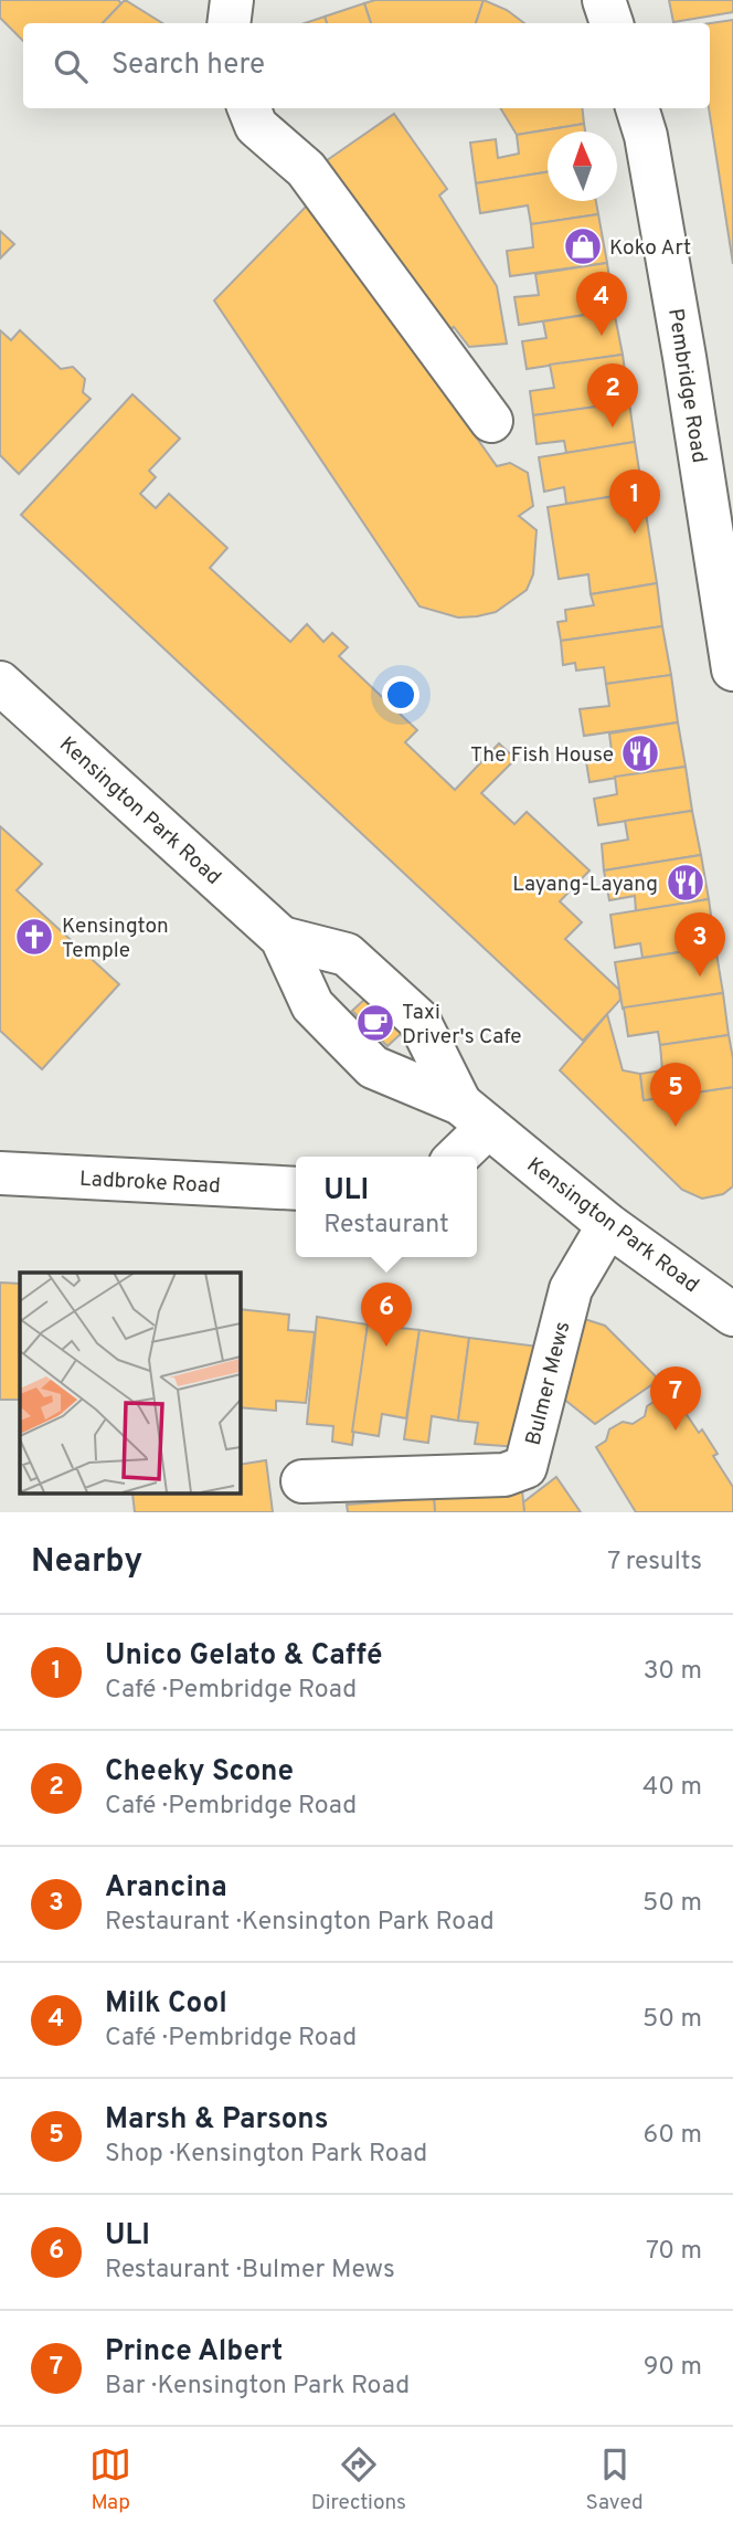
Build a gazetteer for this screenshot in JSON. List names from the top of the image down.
{
  "streets": {
    "main road": [
      "Pembridge Road",
      "Kensington Park Road",
      "Ladbroke Road",
      "Bulmer Mews"
    ]
  },
  "crossings": [
    ["Kensington Park Road", "Bulmer Mews"]
  ],
  "places": {
    "shop": ["Koko Art"],
    "restaurant": ["The Fish House", "Layang-Layang"],
    "church": ["Kensington Temple"],
    "cafe": ["Taxi Driver's Cafe"]
  },
  "north": "top",
  "page": {
    "search": "Search here",
    "pins": [
      "4",
      "2",
      "1",
      "3",
      "5",
      "6",
      "7"
    ],
    "popup": ["ULI", "Restaurant"],
    "heading": ["Nearby", "7 results"],
    "list": [
      {
        "mark": "1",
        "name": "Unico Gelato & Caffé",
        "note": "Café · Pembridge Road",
        "value": "30 m"
      },
      {
        "mark": "2",
        "name": "Cheeky Scone",
        "note": "Café · Pembridge Road",
        "value": "40 m"
      },
      {
        "mark": "3",
        "name": "Arancina",
        "note": "Restaurant · Kensington Park Road",
        "value": "50 m"
      },
      {
        "mark": "4",
        "name": "Milk Cool",
        "note": "Café · Pembridge Road",
        "value": "50 m"
      },
      {
        "mark": "5",
        "name": "Marsh & Parsons",
        "note": "Shop · Kensington Park Road",
        "value": "60 m"
      },
      {
        "mark": "6",
        "name": "ULI",
        "note": "Restaurant · Bulmer Mews",
        "value": "70 m"
      },
      {
        "mark": "7",
        "name": "Prince Albert",
        "note": "Bar · Kensington Park Road",
        "value": "90 m"
      }
    ],
    "nav": ["Map", "Directions", "Saved"]
  }
}
